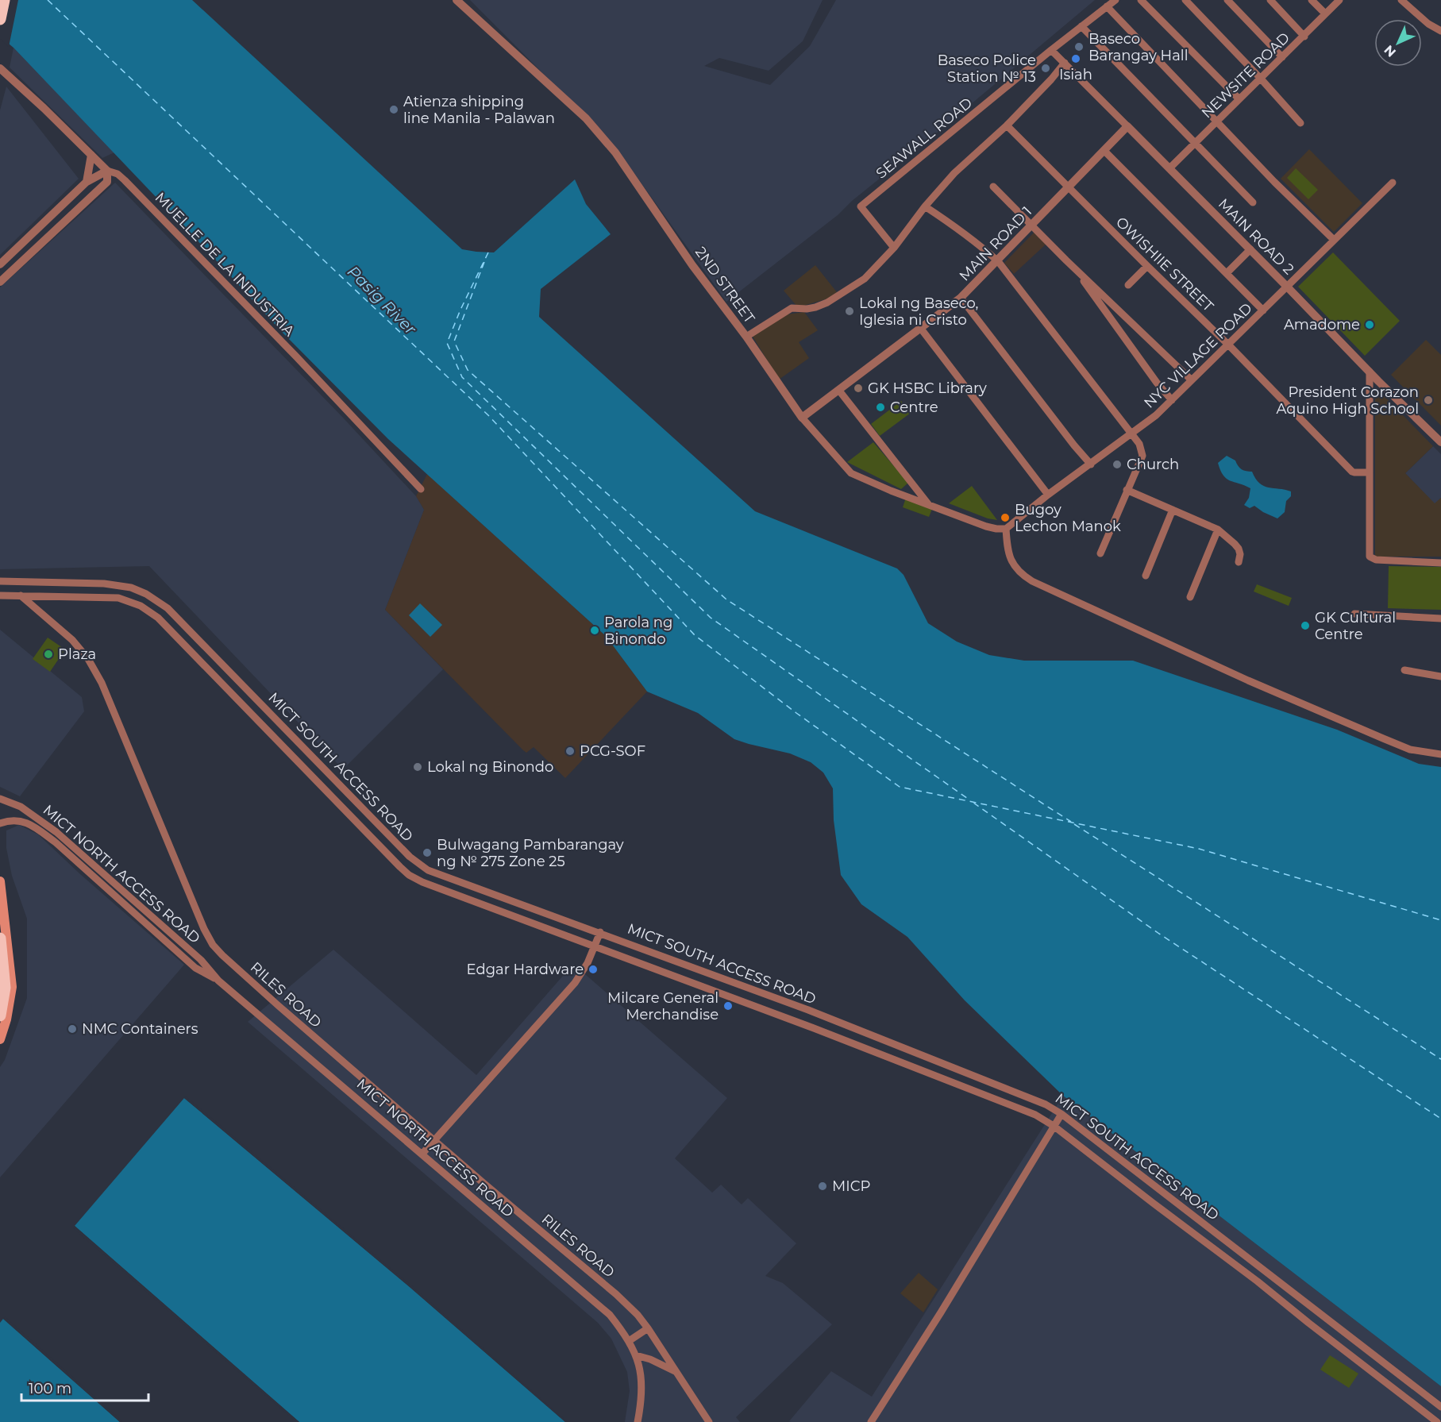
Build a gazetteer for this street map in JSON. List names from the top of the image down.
{
  "streets": {
    "street": [
      "NEWSITE ROAD",
      "SEAWALL ROAD",
      "MAIN ROAD 2",
      "MAIN ROAD 1",
      "MUELLE DE LA INDUSTRIA",
      "OWISHIIE STREET",
      "2ND STREET",
      "NYC VILLAGE ROAD",
      "MICT SOUTH ACCESS ROAD",
      "MICT NORTH ACCESS ROAD",
      "RILES ROAD"
    ]
  },
  "crossings": [
    ["NEWSITE ROAD", "MAIN ROAD 2"],
    ["SEAWALL ROAD", "MAIN ROAD 2"],
    ["MAIN ROAD 2", "MAIN ROAD 1"],
    ["MAIN ROAD 2", "NYC VILLAGE ROAD"],
    ["MAIN ROAD 1", "OWISHIIE STREET"],
    ["MAIN ROAD 1", "2ND STREET"],
    ["OWISHIIE STREET", "NYC VILLAGE ROAD"],
    ["2ND STREET", "NYC VILLAGE ROAD"],
    ["MICT SOUTH ACCESS ROAD", "RILES ROAD"]
  ],
  "water": ["Pasig River"],
  "places": [
    "Baseco Barangay Hall",
    "Isiah",
    "Baseco Police Station № 13",
    "Atienza shipping line Manila - Palawan",
    "Lokal ng Baseco, Iglesia ni Cristo",
    "Amadome",
    "GK HSBC Library",
    "President Corazon Aquino High School",
    "Centre",
    "Church",
    "Bugoy Lechon Manok",
    "GK Cultural Centre",
    "Parola ng Binondo",
    "Plaza",
    "PCG-SOF",
    "Lokal ng Binondo",
    "Bulwagang Pambarangay ng № 275 Zone 25",
    "Edgar Hardware",
    "Milcare General Merchandise",
    "NMC Containers",
    "MICP"
  ],
  "scale_bar": "100 m",
  "north": "bottom left"
}
